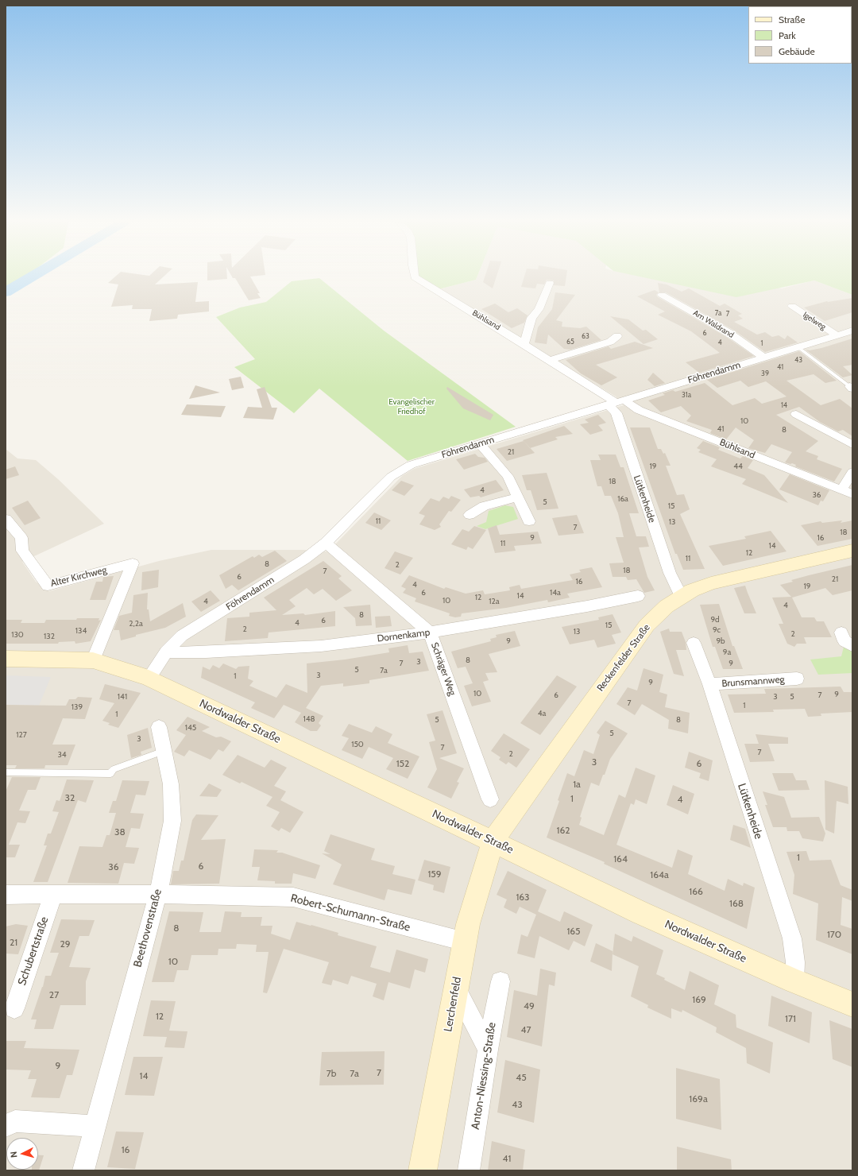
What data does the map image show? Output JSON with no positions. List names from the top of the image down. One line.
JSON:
{"streets":{"main road":["Reckenfelder Straße","Nordwalder Straße","Lerchenfeld"],"street":["Bühlsand","Igelweg","Am Waldrand","Föhrendamm","Lütkenheide","Alter Kirchweg","Dornenkamp","Schräger Weg","Brunsmannweg","Robert-Schumann-Straße","Beethovenstraße","Schubertstraße","Anton-Niessing-Straße"]},"crossings":[["Bühlsand","Föhrendamm"],["Bühlsand","Lütkenheide"],["Igelweg","Föhrendamm"],["Am Waldrand","Föhrendamm"],["Föhrendamm","Lütkenheide"],["Föhrendamm","Dornenkamp"],["Föhrendamm","Schräger Weg"],["Föhrendamm","Nordwalder Straße"],["Lütkenheide","Reckenfelder Straße"],["Lütkenheide","Brunsmannweg"],["Lütkenheide","Nordwalder Straße"],["Alter Kirchweg","Nordwalder Straße"],["Dornenkamp","Schräger Weg"],["Reckenfelder Straße","Nordwalder Straße"],["Reckenfelder Straße","Lerchenfeld"],["Nordwalder Straße","Lerchenfeld"],["Robert-Schumann-Straße","Beethovenstraße"],["Robert-Schumann-Straße","Lerchenfeld"]],"parks":["Evangelischer Friedhof"],"house_numbers":["7a","7","6","63","65","4","1","43","41","39","31a","14","10","41","8","21","19","44","18","4","36","16a","5","15","11","13","7","18","9","16","11","14","12","11","8","2","18","7","6","21","16","4","19","6","14a","14","12","10","4","12a","4","8","9d","6","4","2,2a","15","2","9c","134","13","2","130","132","9","9b","9a","8","3","7","9","5","7a","3","1","9","10","9","6","7","141","3","5","7","1","139","4a","1","148","5","8","145","5","127","3","150","7","7","2","34","3","152","6","1a","32","1","4","162","38","1","164","6","36","159","164a","166","163","168","8","165","170","21","29","10","27","169","49","12","171","47","9","7","7b","7a","14","45","169a","43","16","41"],"legend":["Straße","Park","Gebäude"],"north":"left"}
